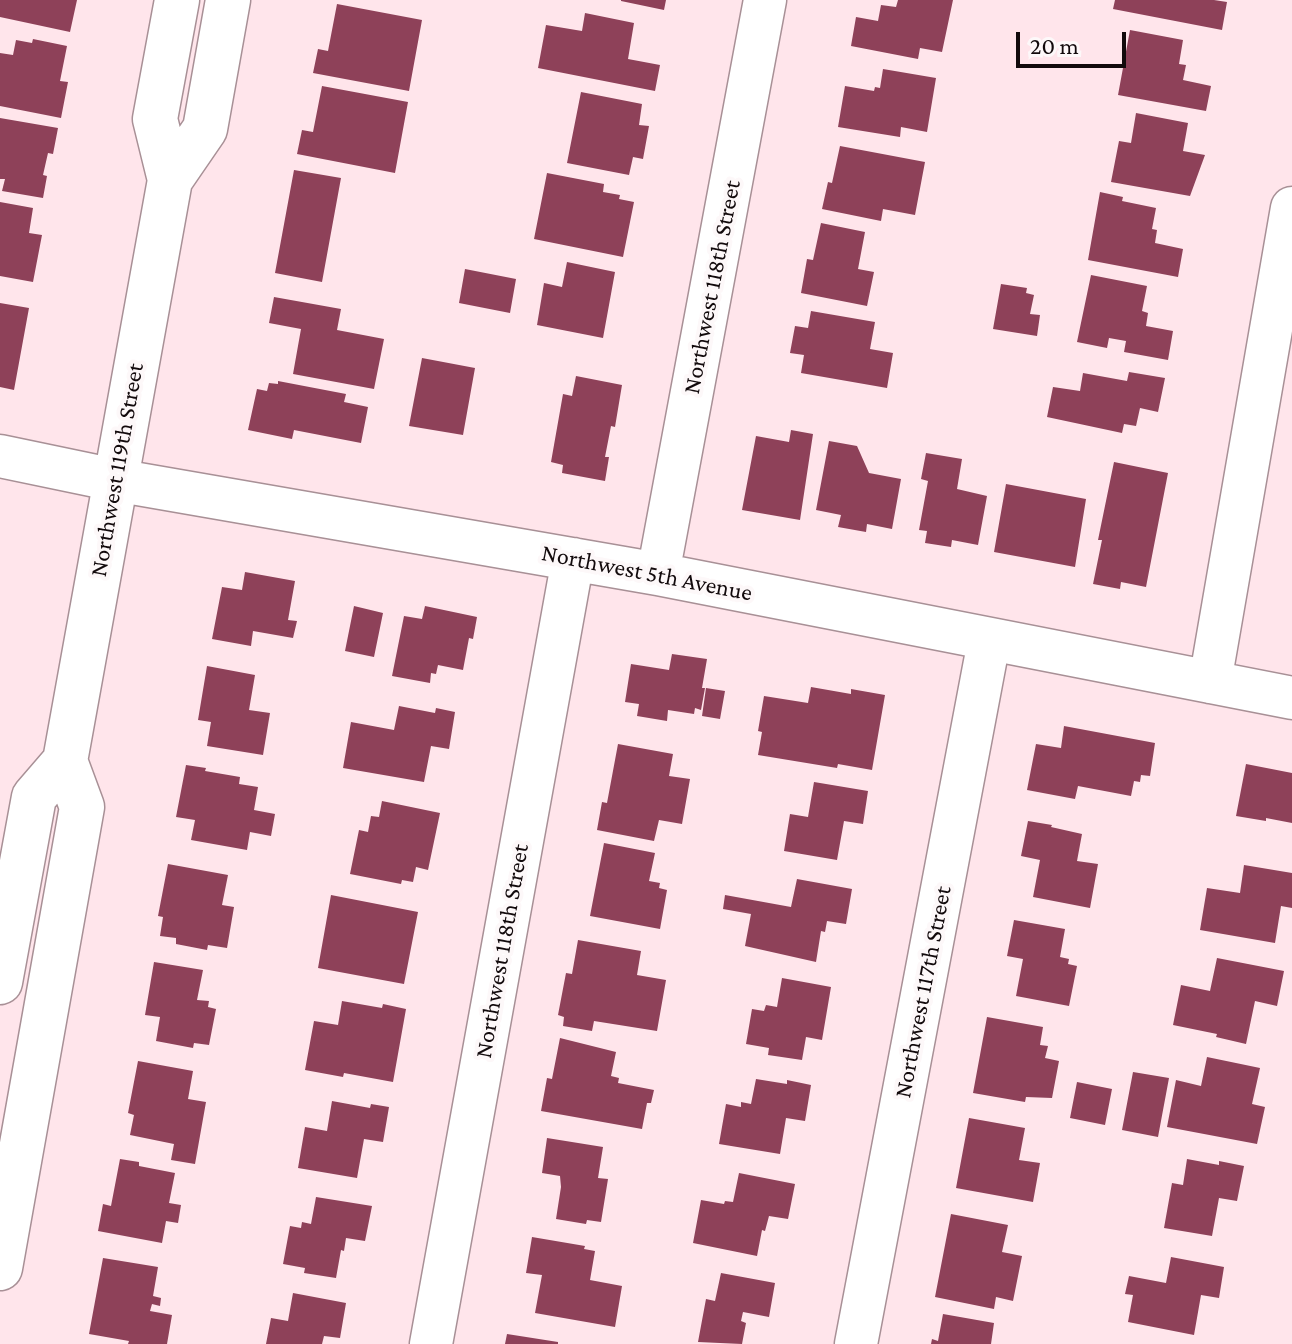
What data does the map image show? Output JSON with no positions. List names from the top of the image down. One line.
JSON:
{"streets":{"main road":["Northwest 119th Street"],"street":["Northwest 118th Street","Northwest 5th Avenue","Northwest 117th Street"]},"crossings":[["Northwest 118th Street","Northwest 5th Avenue"],["Northwest 119th Street","Northwest 5th Avenue"],["Northwest 5th Avenue","Northwest 117th Street"]],"scale_bar":"20 m"}
